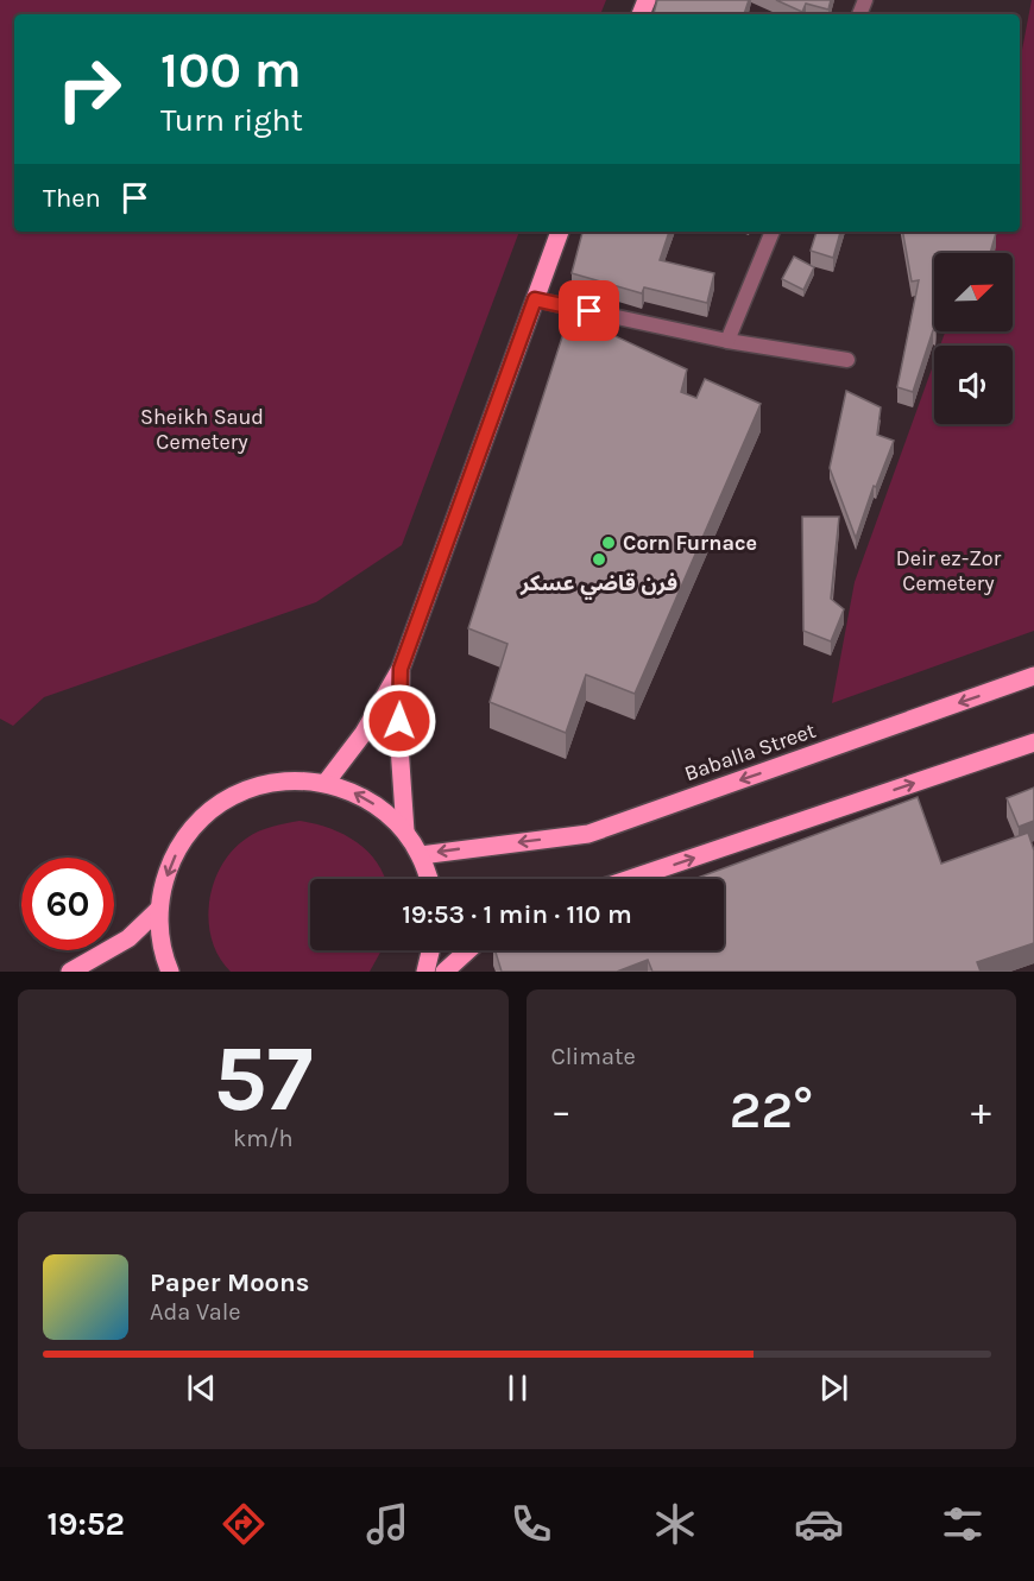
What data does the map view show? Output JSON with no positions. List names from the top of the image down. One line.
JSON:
{"parks":["Sheikh Saud Cemetery","Deir ez-Zor Cemetery"],"places":["Corn Furnace","فرن قاضي عسكر"],"north":"top right","page":{"turn":["100 m","Turn right"],"then":"Then","limit":"60","trip":"19:53 · 1 min · 110 m","tile":[["57","km/h"],"Climate"],"heat":["−","22°","+"],"song":["Paper Moons","Ada Vale"],"tabs":"19:52"}}
